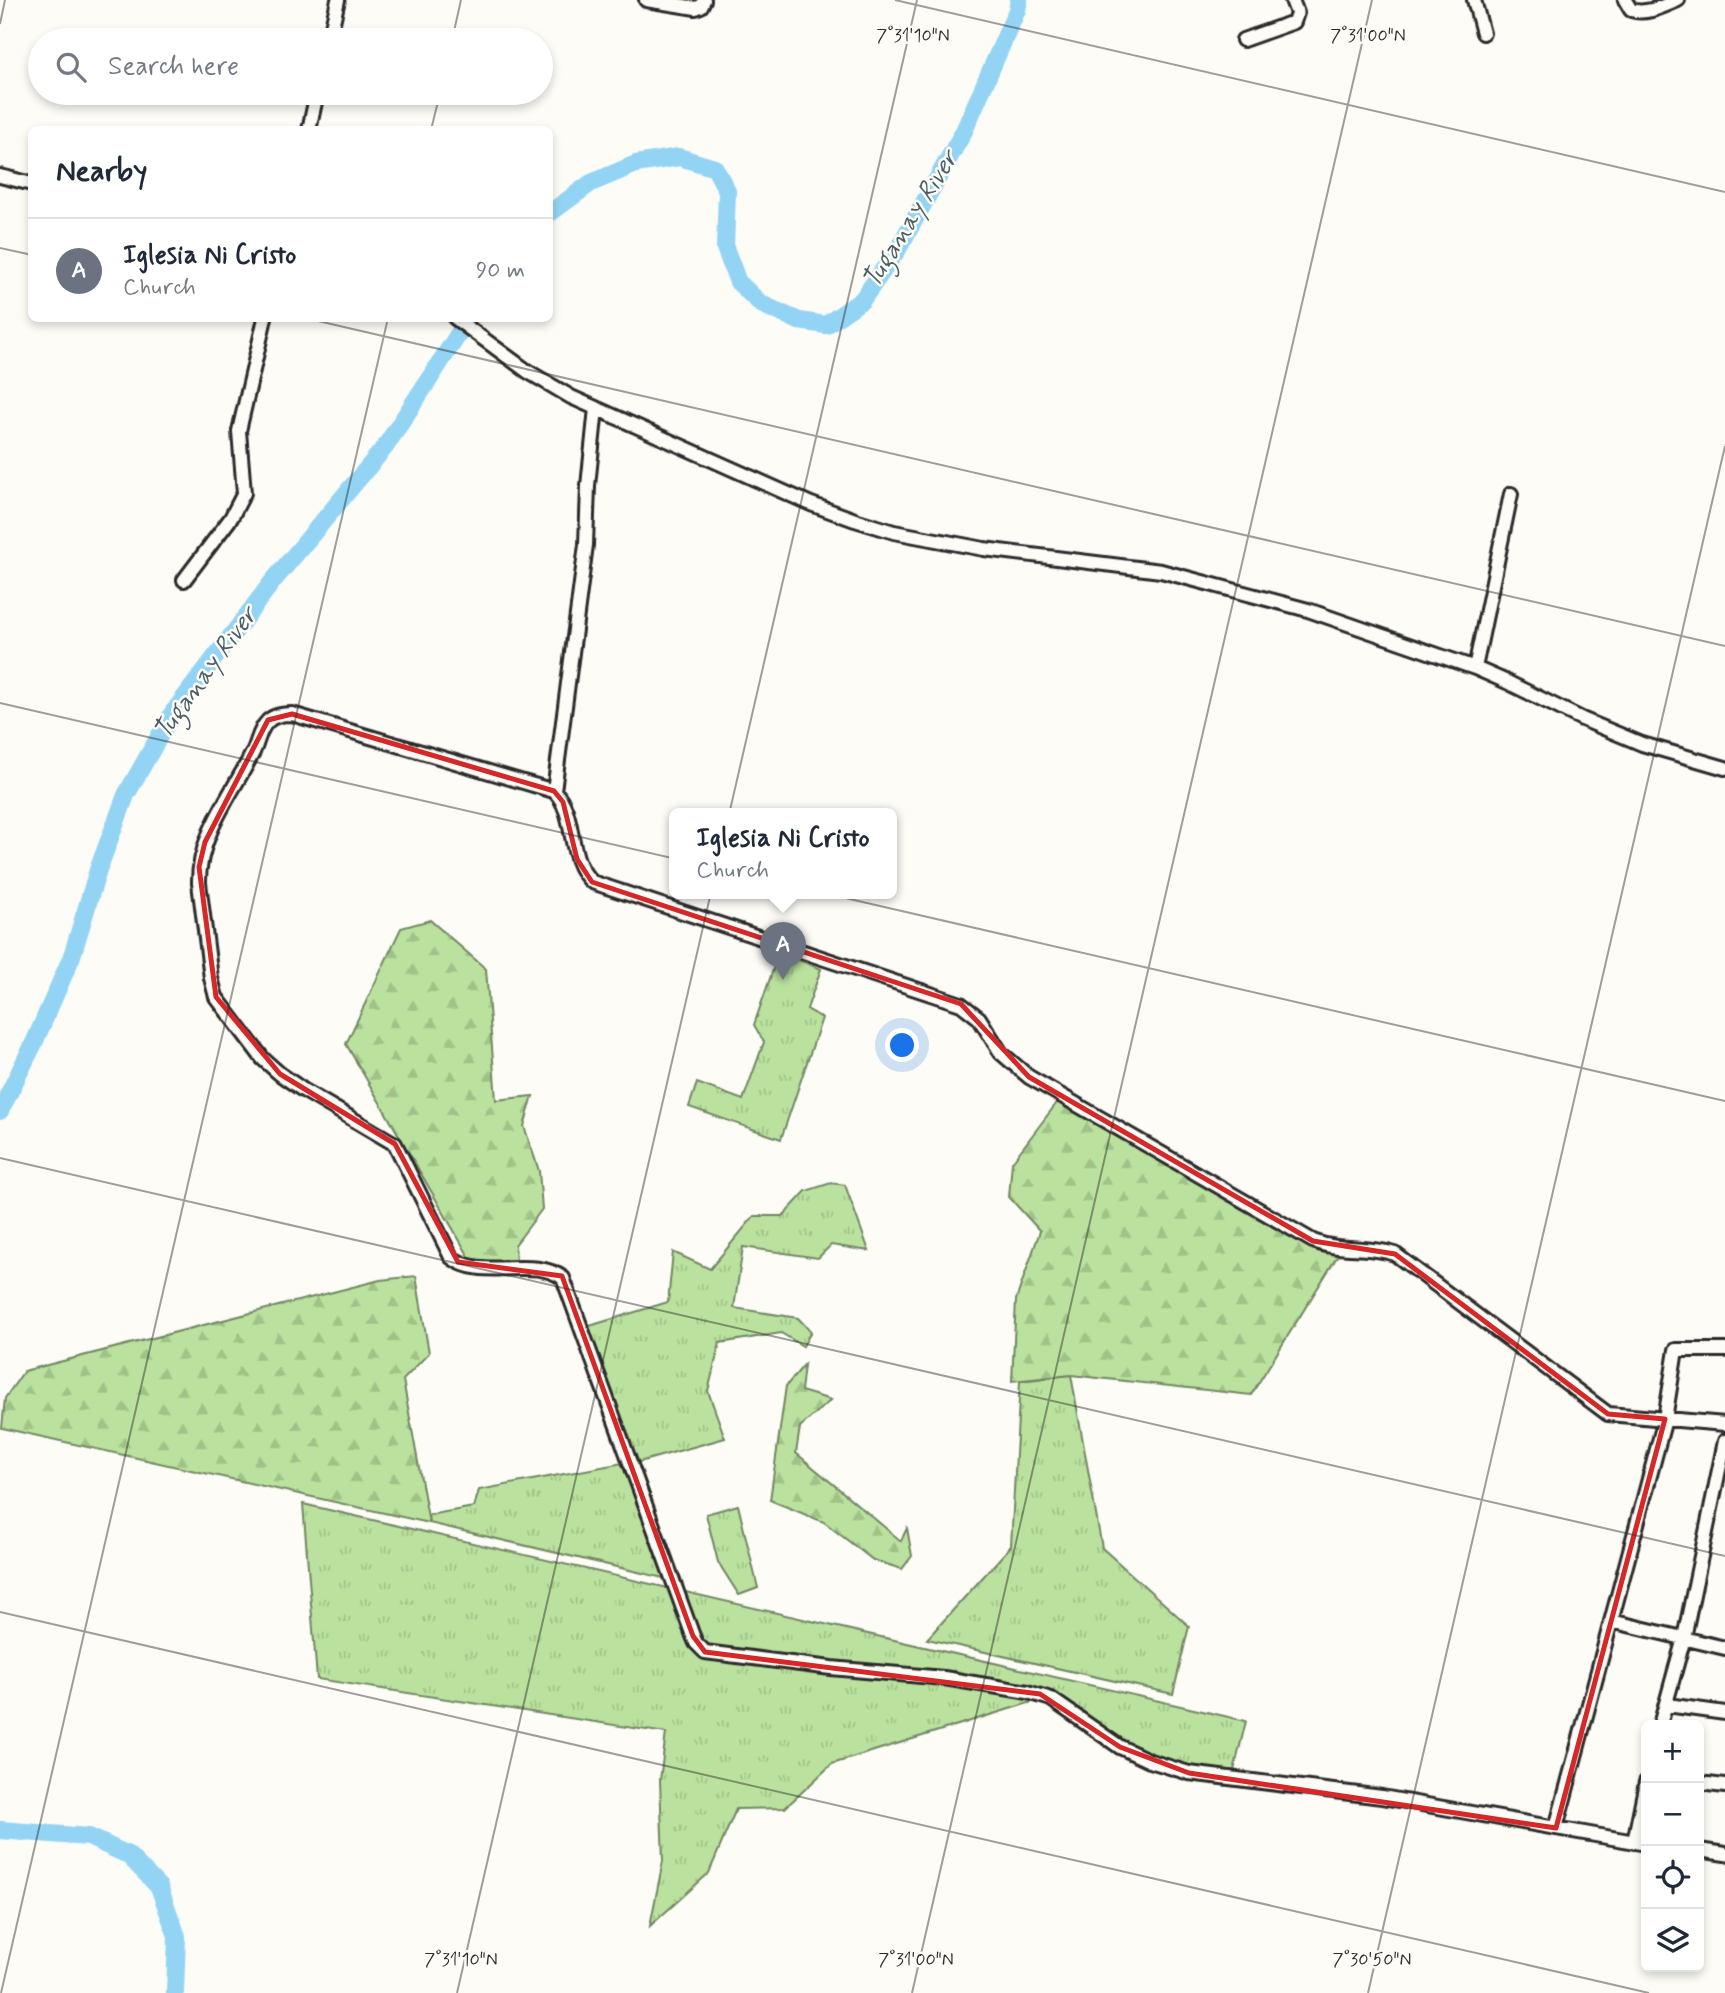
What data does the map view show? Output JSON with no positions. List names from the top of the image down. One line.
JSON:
{"water":["Tuganay River"],"page":{"search":"Search here","heading":"Nearby","list":[{"mark":"A","name":"Iglesia Ni Cristo","note":"Church","value":"90 m"}],"popup":["Iglesia Ni Cristo","Church"],"pins":"A","map_buttons":["+","−"]},"coordinates":["7°31'10\"N","7°31'00\"N","7°30'50\"N"]}
